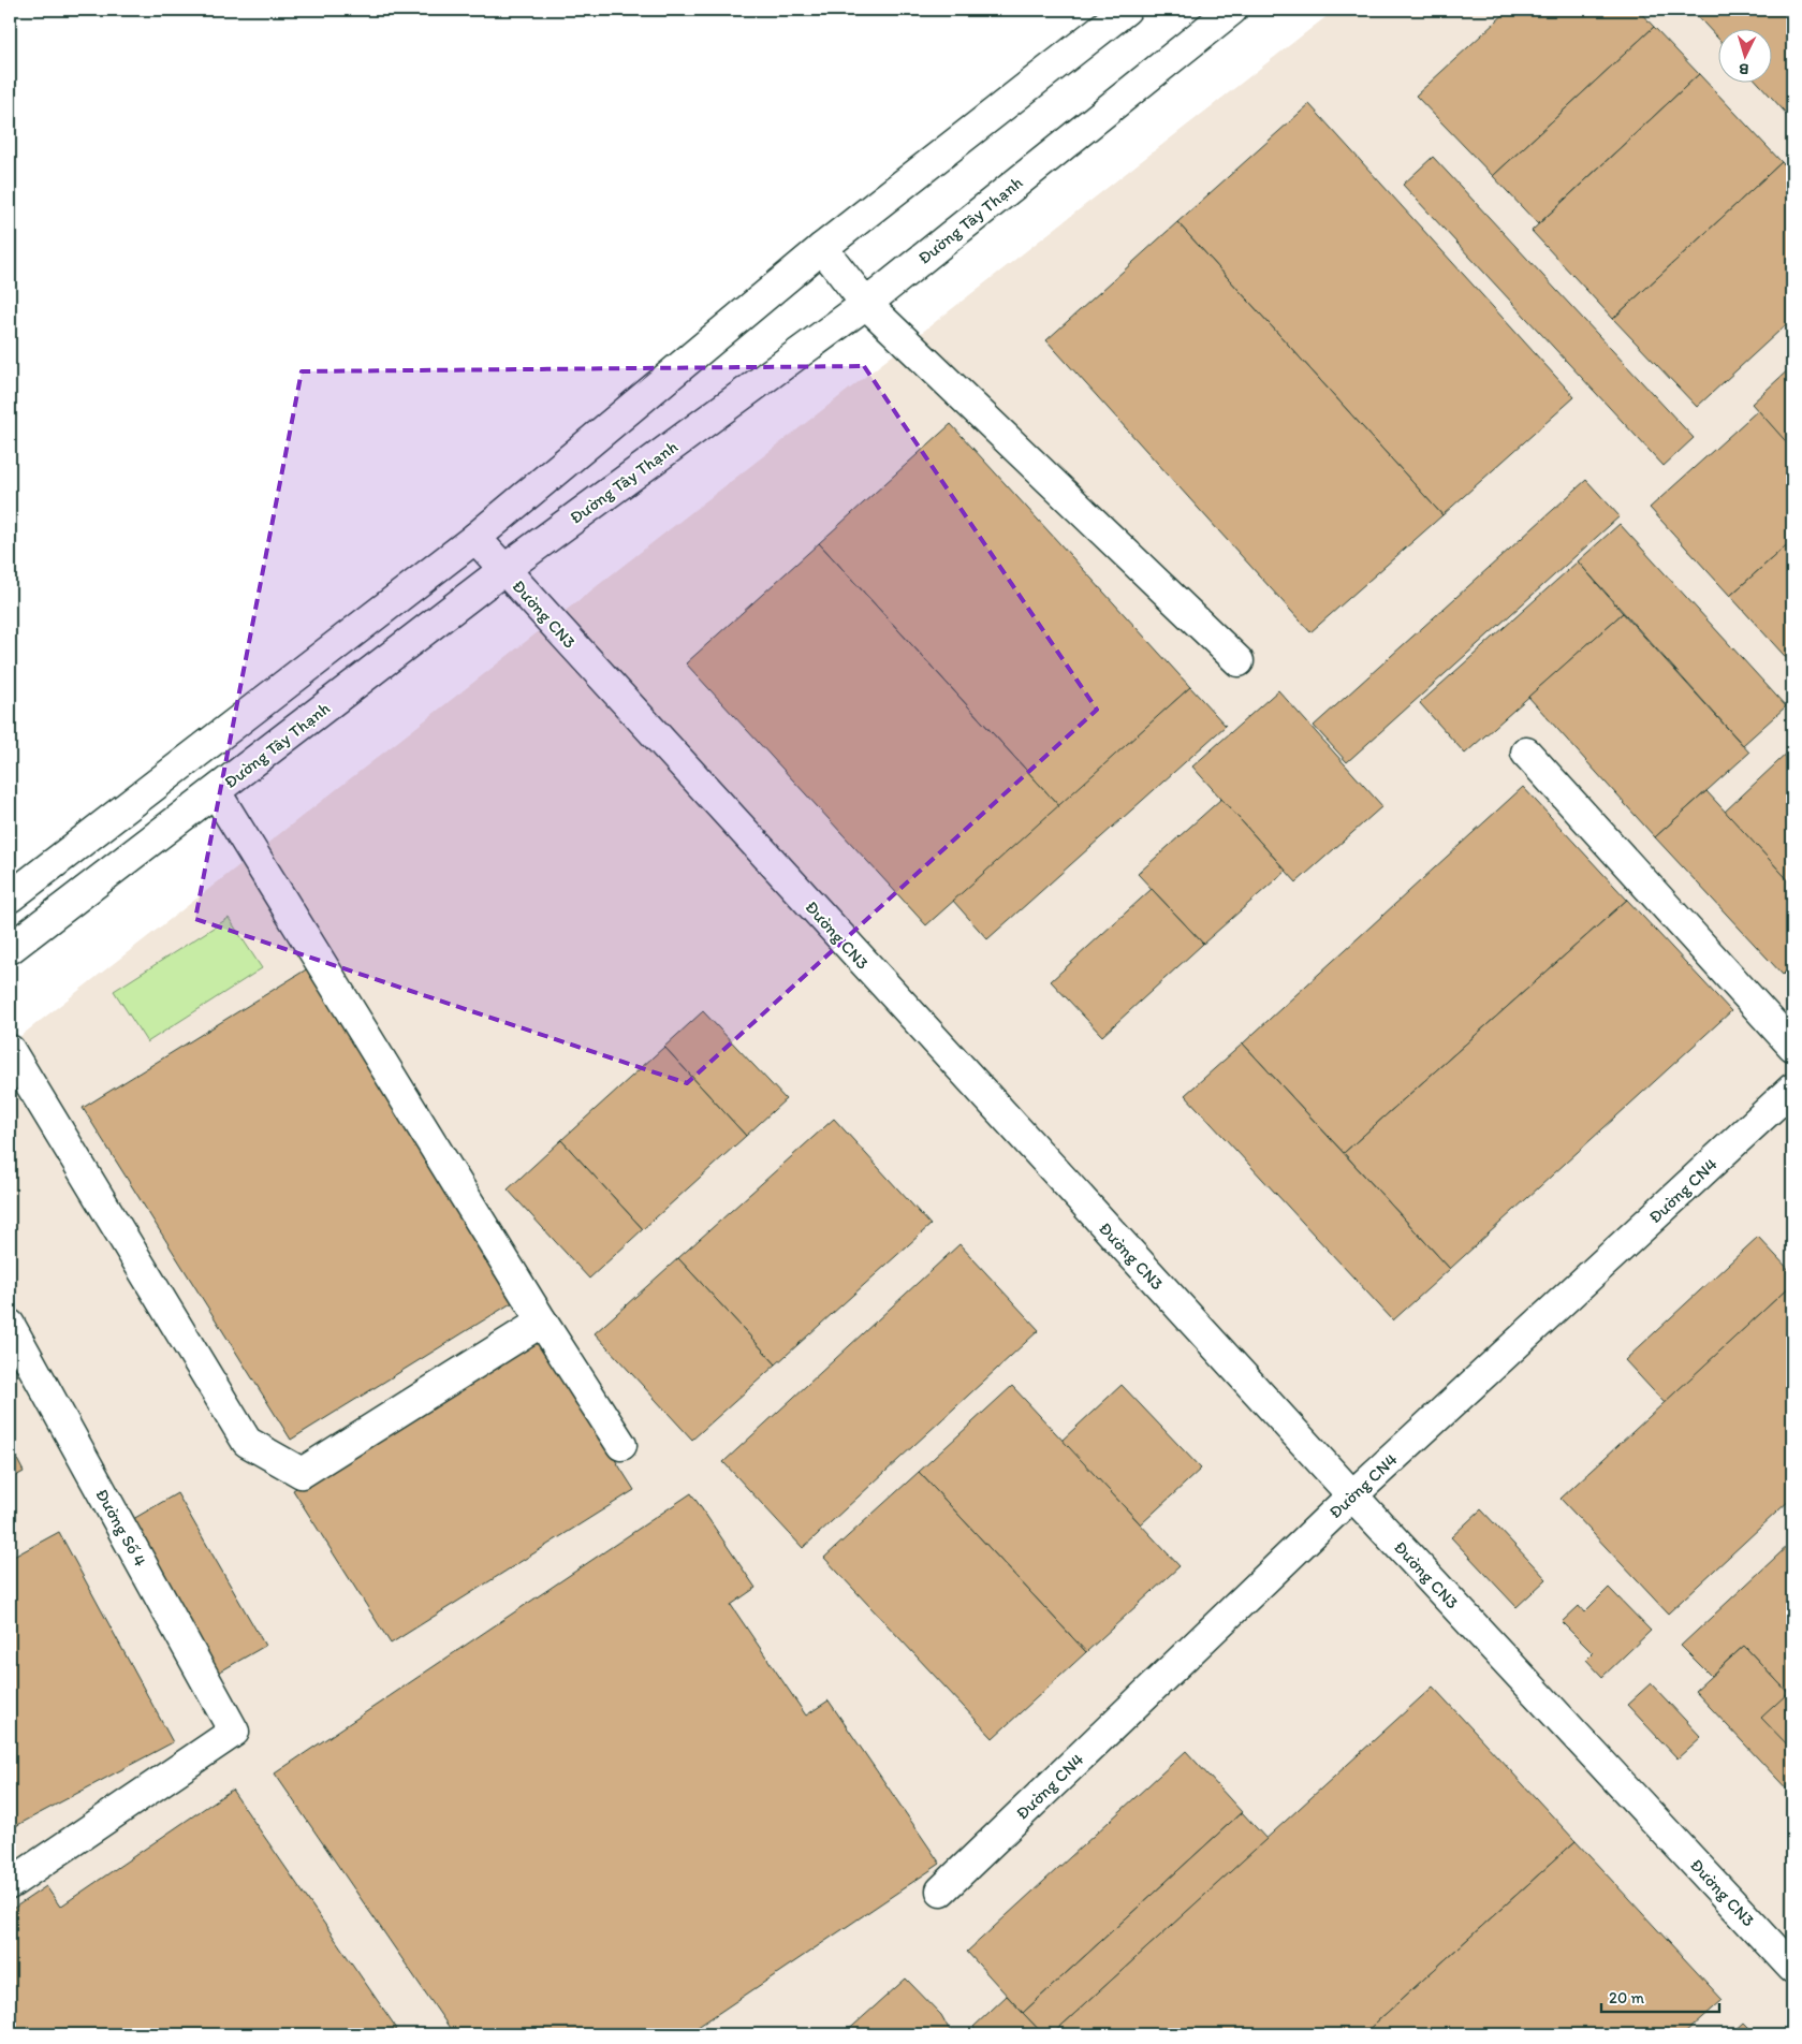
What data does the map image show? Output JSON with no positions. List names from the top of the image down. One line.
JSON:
{"streets":{"street":["Đường Tây Thạnh","Đường CN3","Đường CN4","Đường Số 4"]},"crossings":[["Đường Tây Thạnh","Đường CN3"],["Đường CN3","Đường CN4"]],"scale_bar":"20 m","north":"bottom"}
